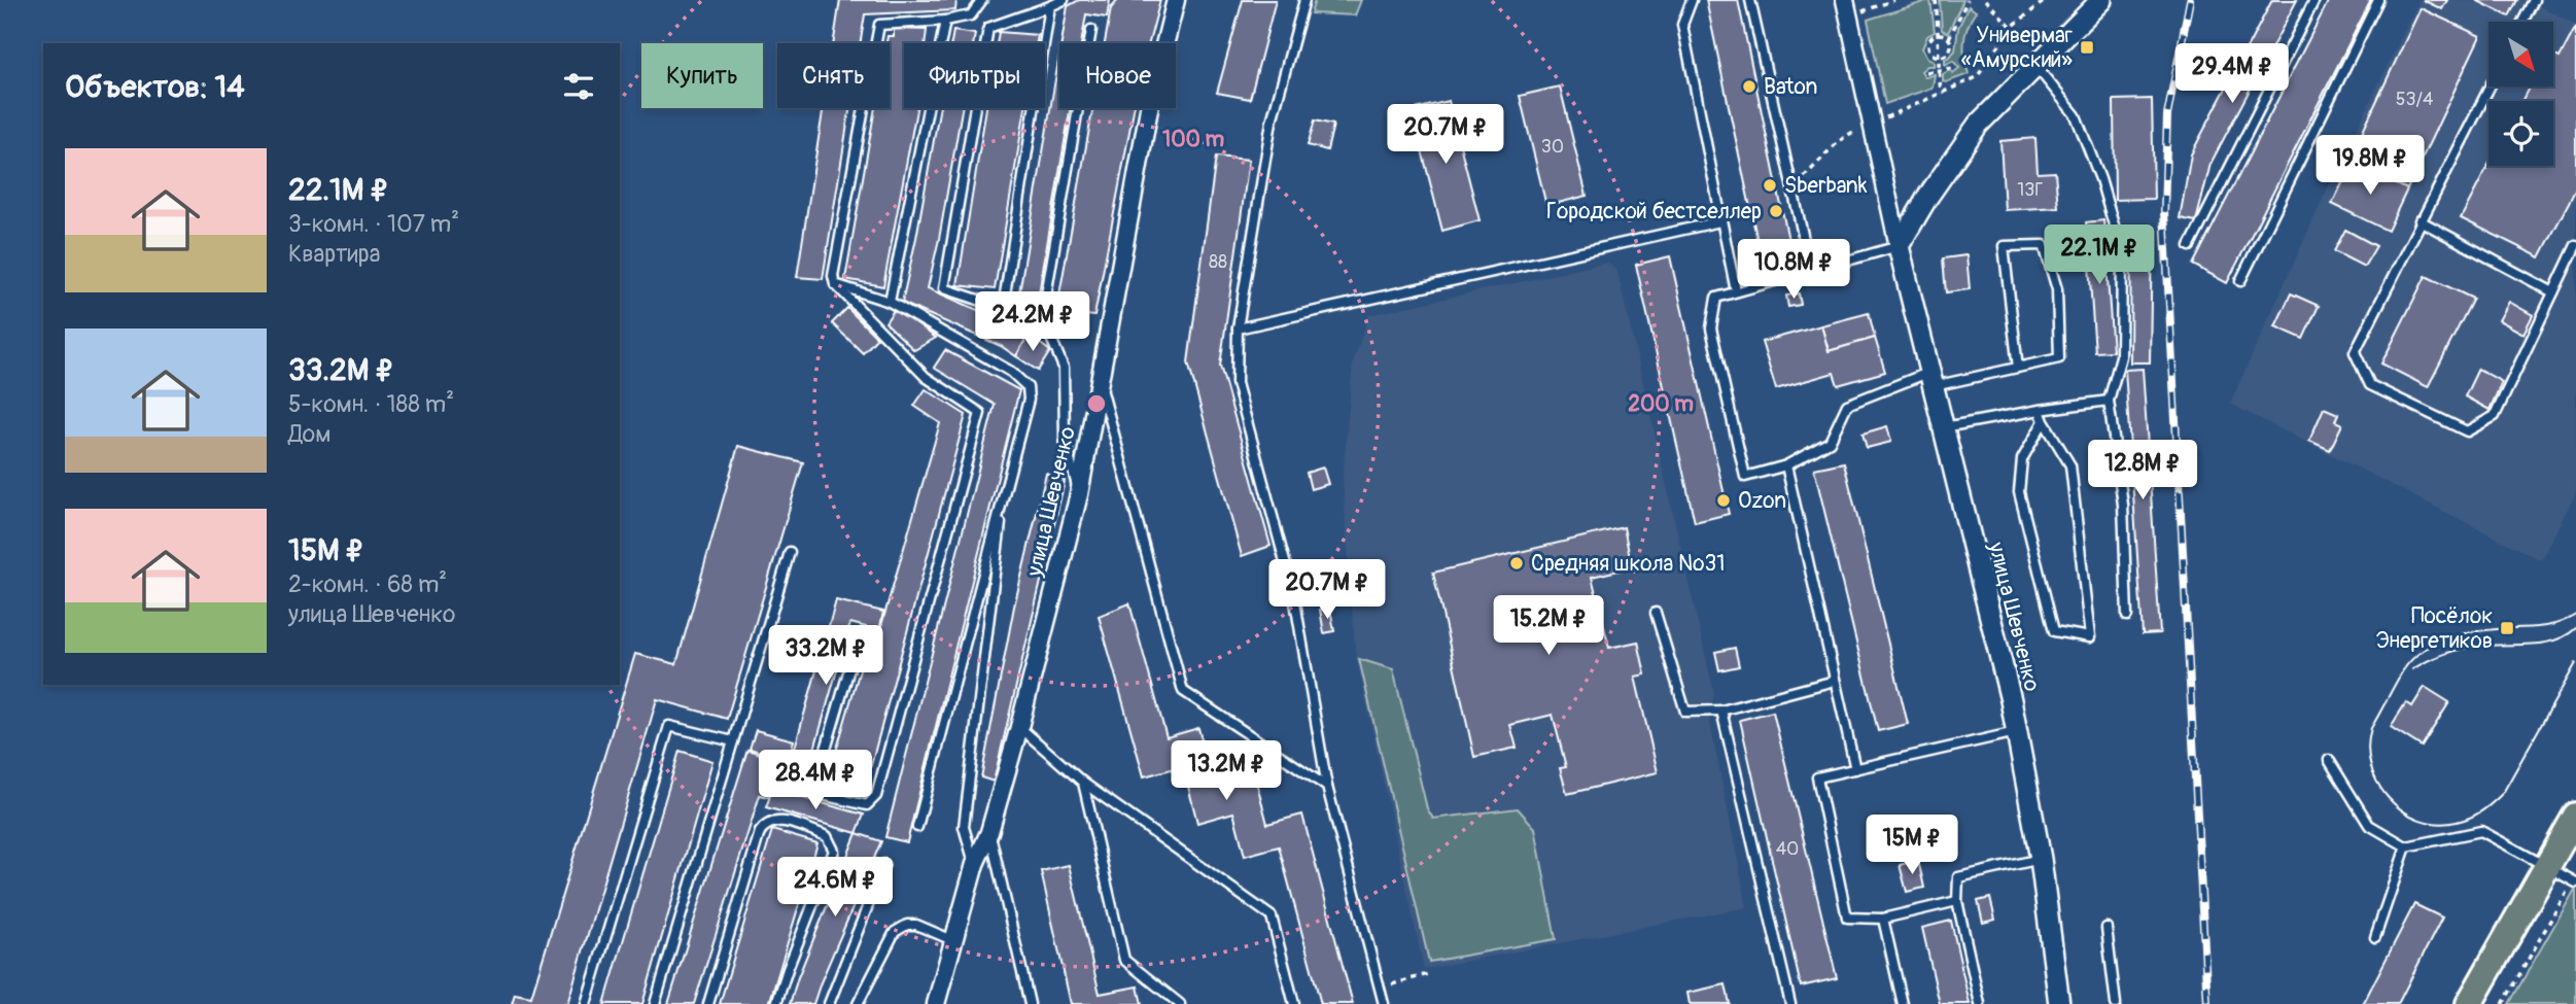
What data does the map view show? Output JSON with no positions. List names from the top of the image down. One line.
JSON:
{"streets":{"street":["улица Шевченко"]},"places":{"transit":["Универмаг «Амурский»","Посёлок Энергетиков"],"other":["Baton","Sberbank","Городской бестселлер","Ozon","Средняя школа №31"]},"house_numbers":["53/4","30","13Г","88","40"],"north":"bottom right","page":{"price":["29.4M ₽","20.7M ₽","19.8M ₽","22.1M ₽","10.8M ₽","24.2M ₽","12.8M ₽","20.7M ₽","15.2M ₽","33.2M ₽","13.2M ₽","28.4M ₽","15M ₽","24.6M ₽"],"chip":["Купить","Снять","Фильтры","Новое"],"heading":"Объектов: 14","list":[{"name":"22.1M ₽","note":"3-комн. · 107 m² · Квартира"},{"name":"33.2M ₽","note":"5-комн. · 188 m² · Дом"},{"name":"15M ₽","note":"2-комн. · 68 m² · улица Шевченко"}]},"rings":["100 m","200 m"]}
